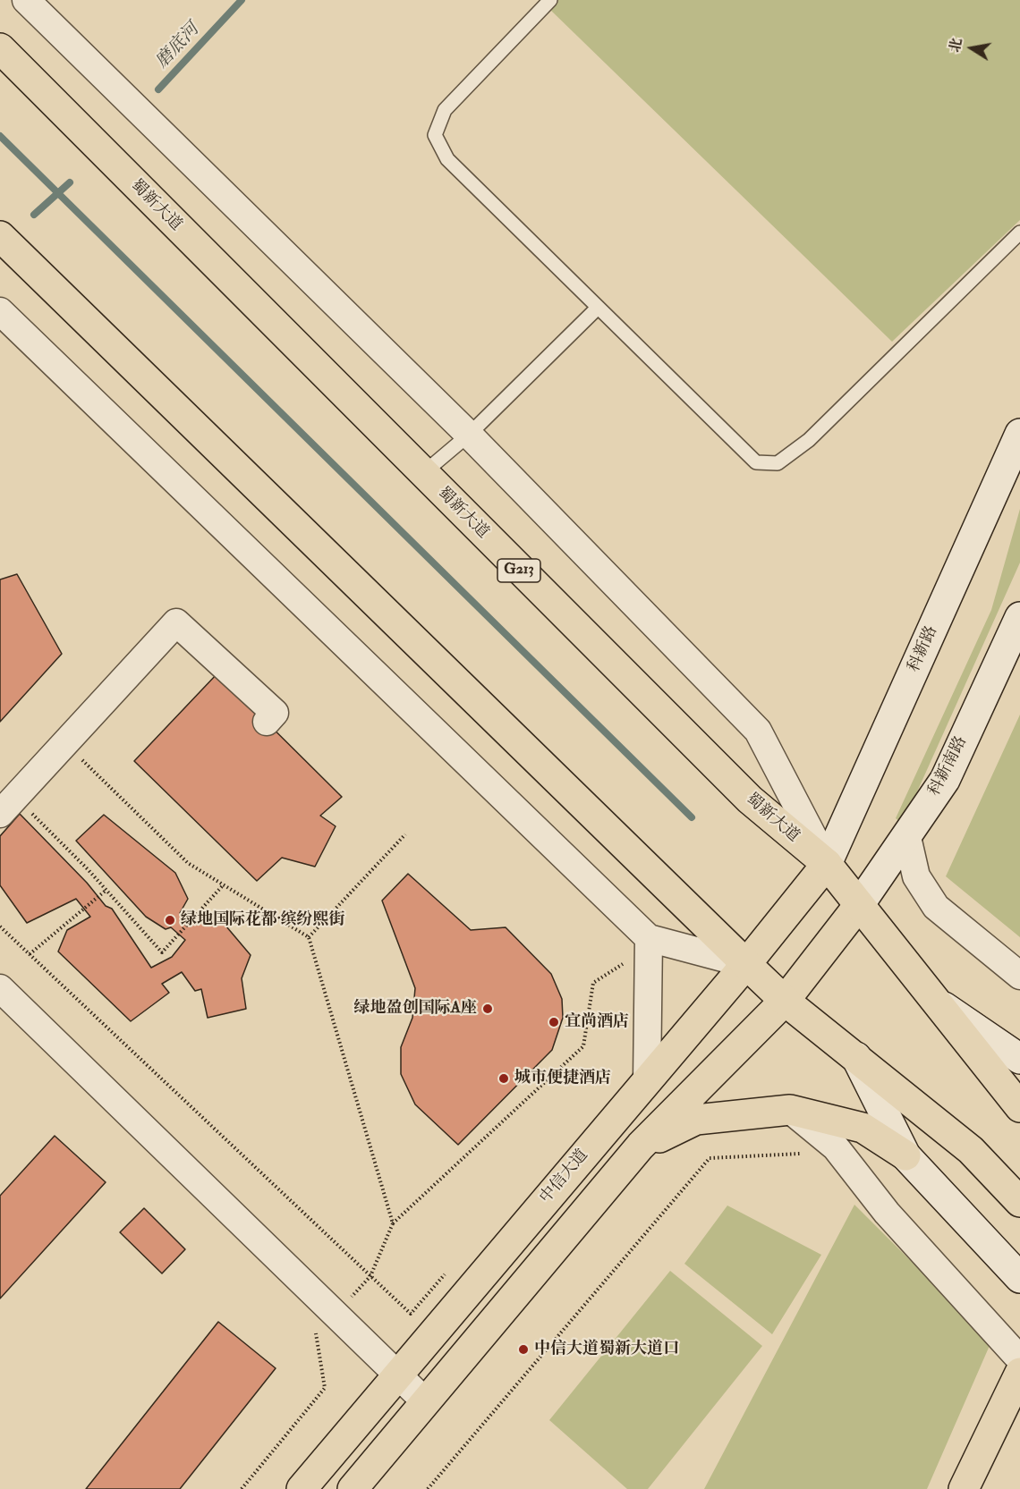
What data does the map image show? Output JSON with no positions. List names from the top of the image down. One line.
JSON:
{"streets":{"main road":["蜀新大道","G213","科新路","科新南路","中信大道"]},"crossings":[["蜀新大道","科新路"],["蜀新大道","科新南路"],["蜀新大道","中信大道"],["科新路","中信大道"]],"water":["磨底河"],"places":["绿地国际花都·缤纷熙街","绿地盈创国际A座","宜尚酒店","城市便捷酒店","中信大道蜀新大道口"],"north":"left"}
